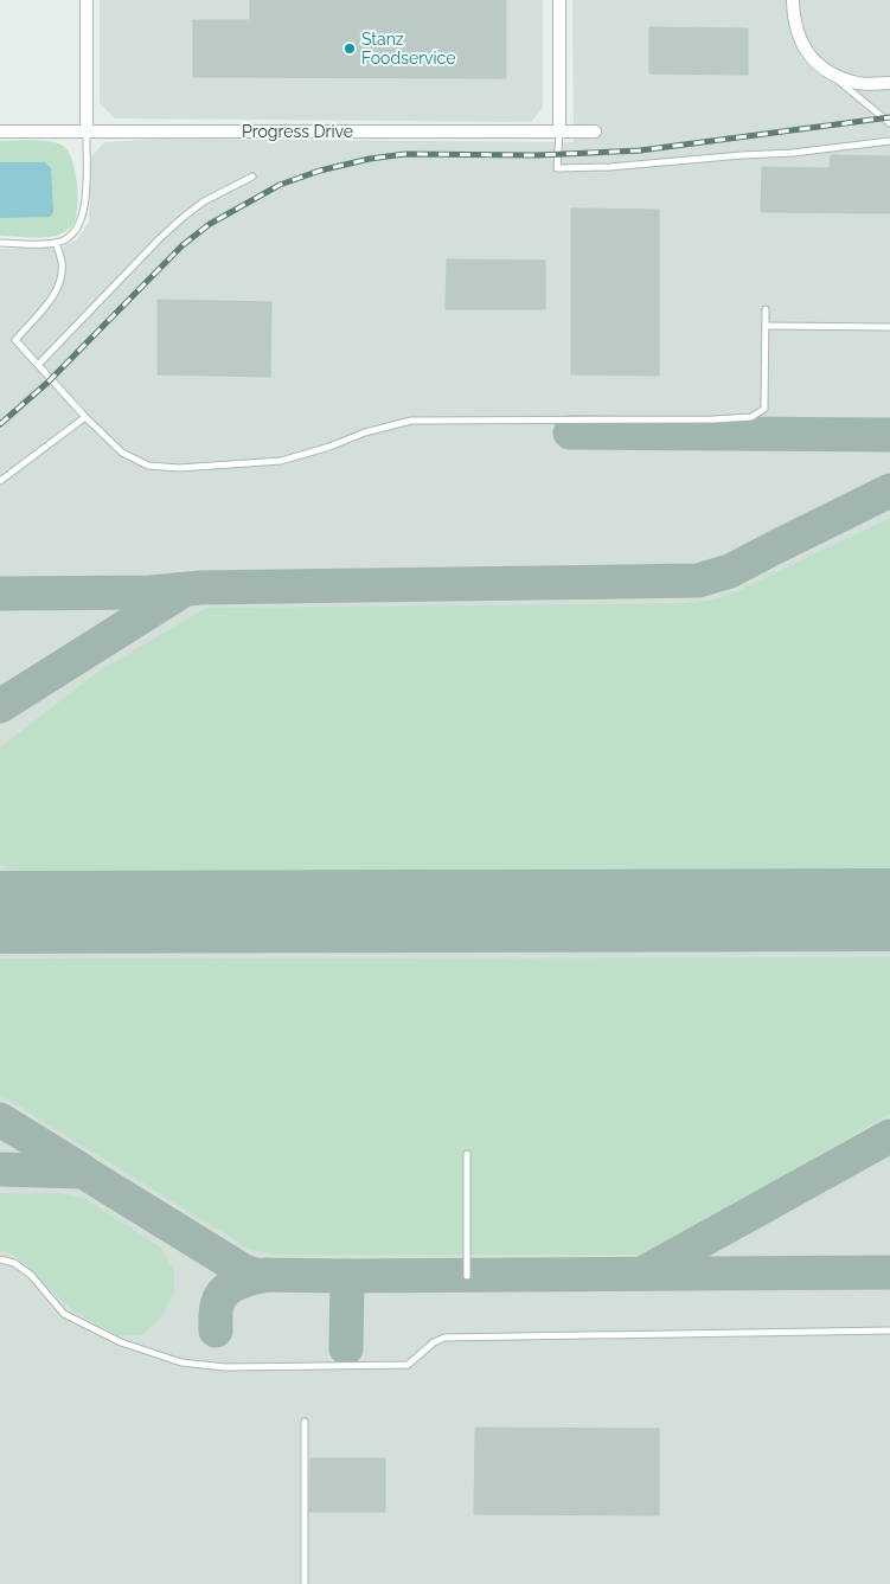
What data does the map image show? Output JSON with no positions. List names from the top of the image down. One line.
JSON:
{"streets":{"street":["Progress Drive"]},"places":["Stanz Foodservice"]}
